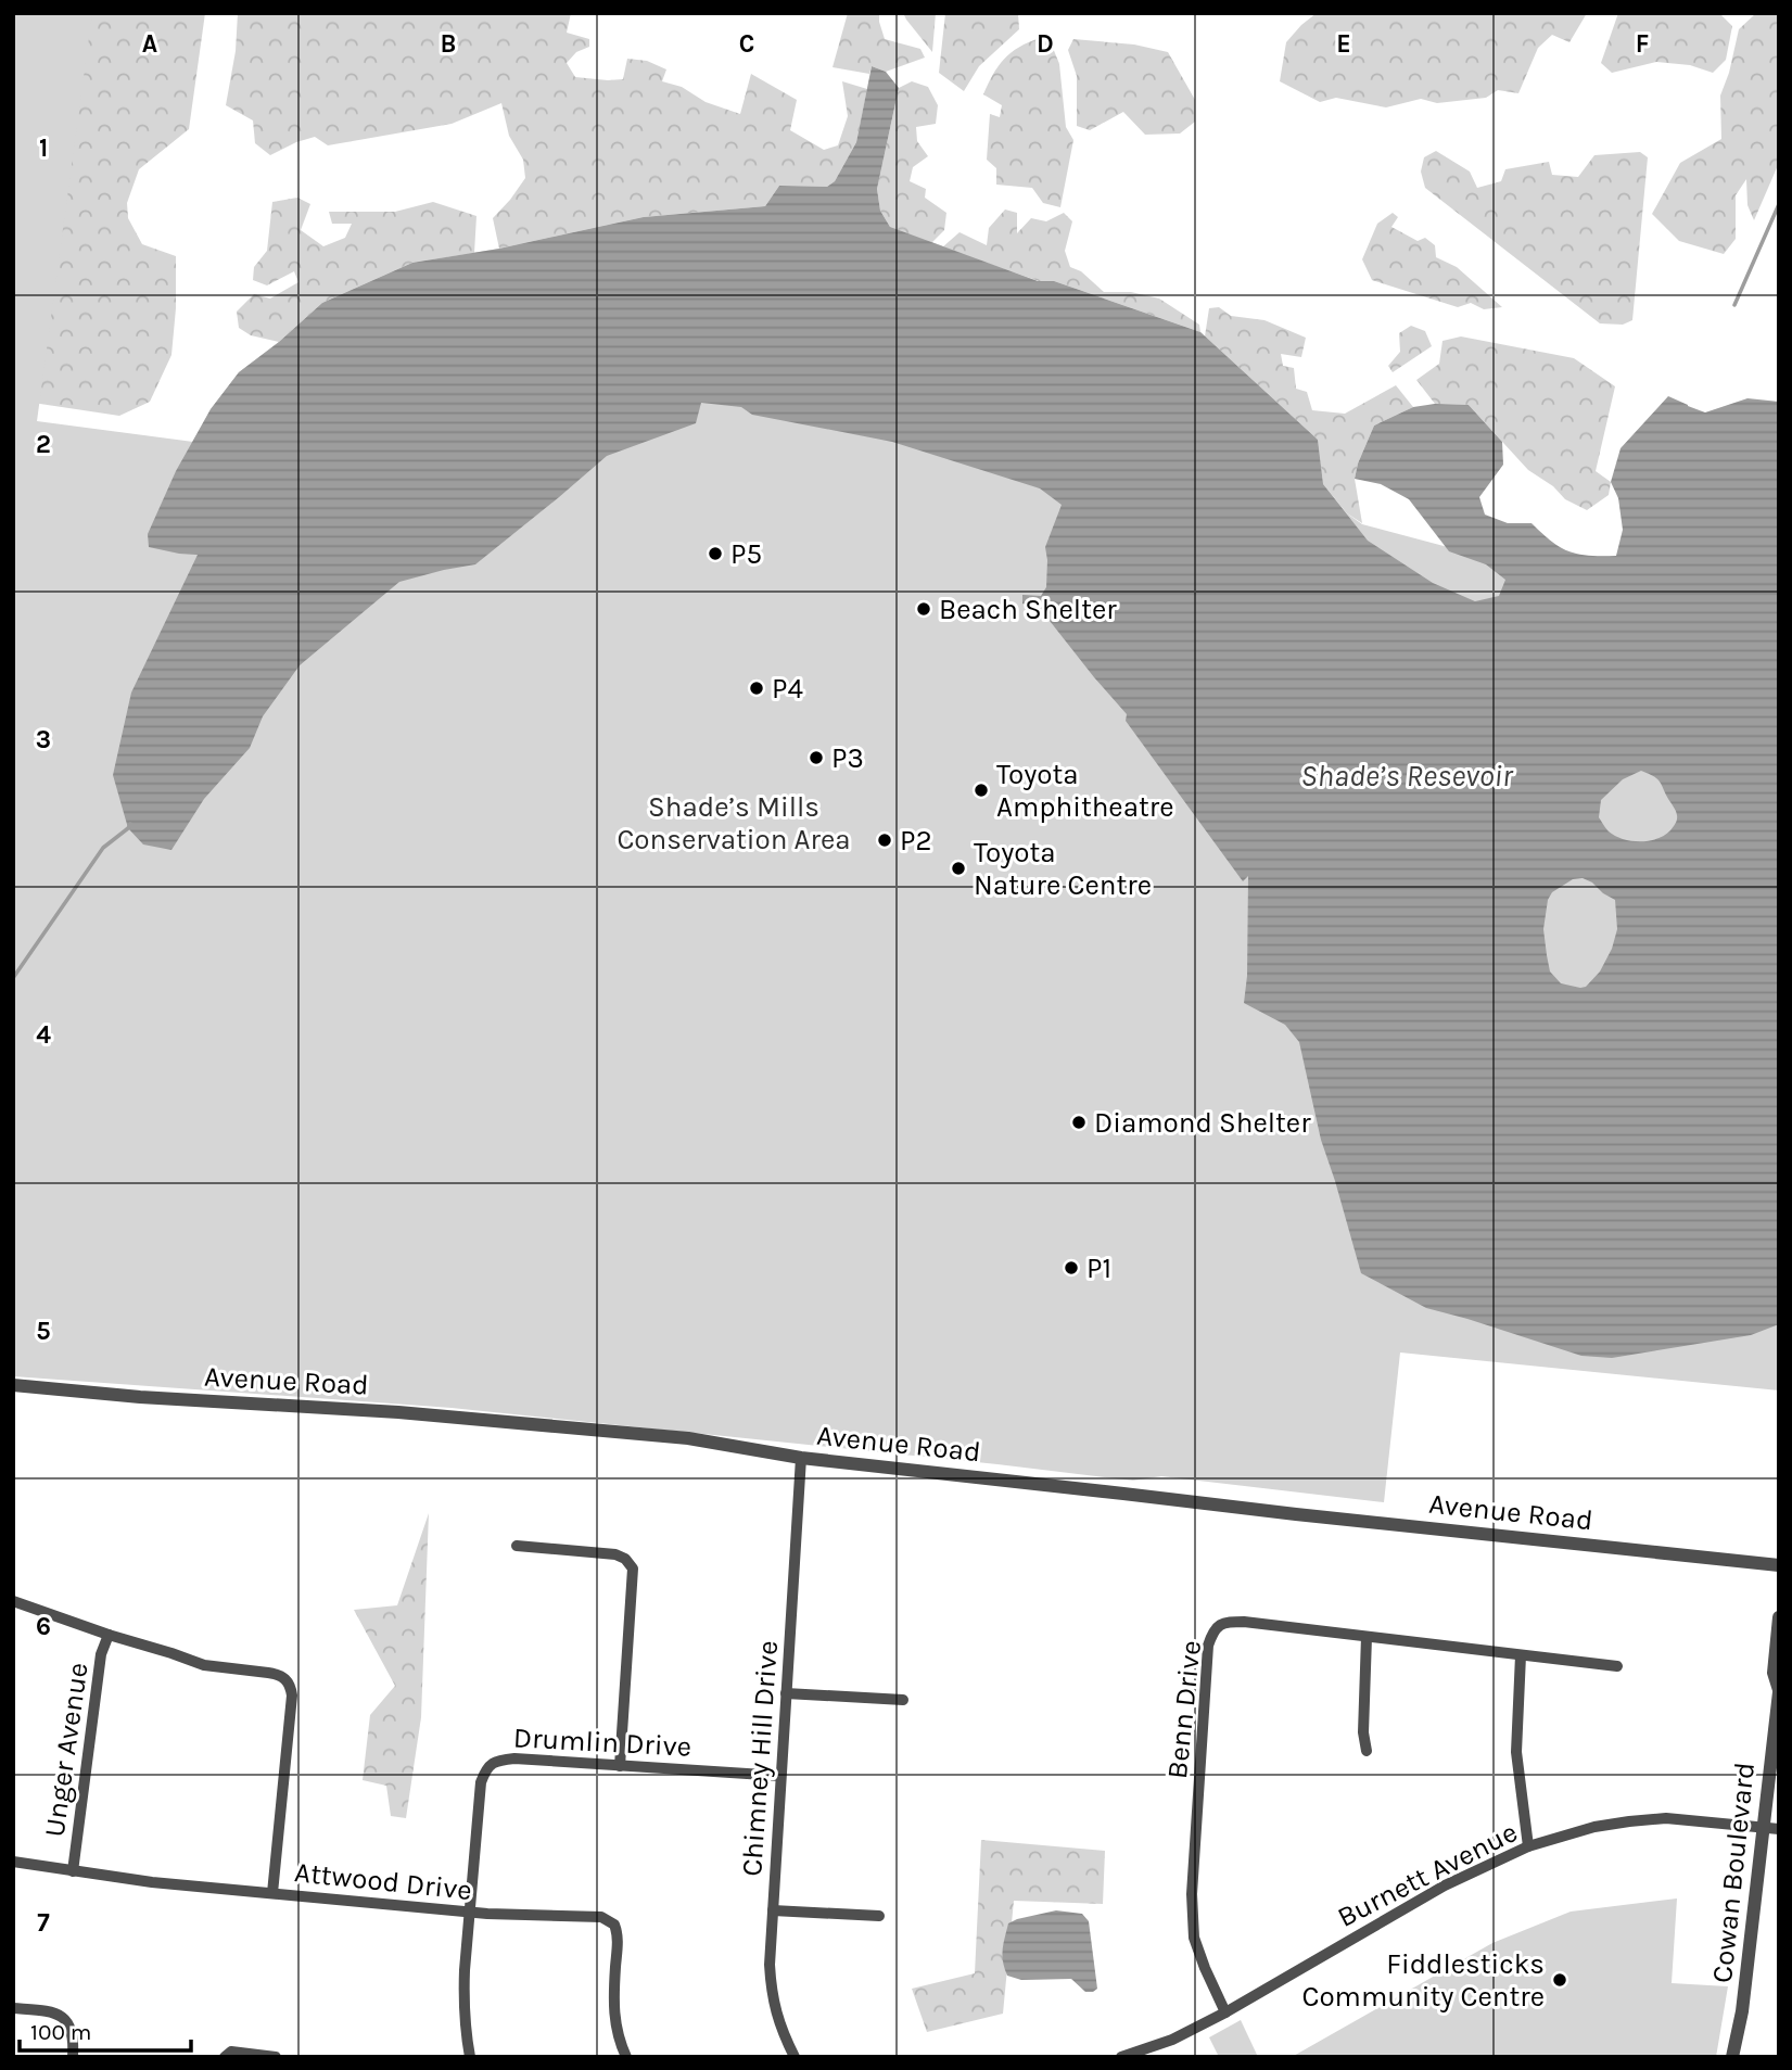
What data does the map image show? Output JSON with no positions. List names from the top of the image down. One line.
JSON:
{"streets":{"street":["Avenue Road","Benn Drive","Drumlin Drive","Unger Avenue","Chimney Hill Drive","Cowan Boulevard","Burnett Avenue","Attwood Drive"]},"crossings":[["Avenue Road","Chimney Hill Drive"],["Benn Drive","Burnett Avenue"],["Drumlin Drive","Chimney Hill Drive"],["Drumlin Drive","Attwood Drive"],["Unger Avenue","Attwood Drive"],["Cowan Boulevard","Burnett Avenue"]],"water":["Shade’s Resevoir"],"parks":["Shade’s Mills Conservation Area"],"places":["P5","Beach Shelter","P4","P3","Toyota Amphitheatre","P2","Toyota Nature Centre","Diamond Shelter","P1","Fiddlesticks Community Centre"],"scale_bar":"100 m","grid":{"columns":["A","B","C","D","E","F"],"rows":["1","2","3","4","5","6","7"]}}
